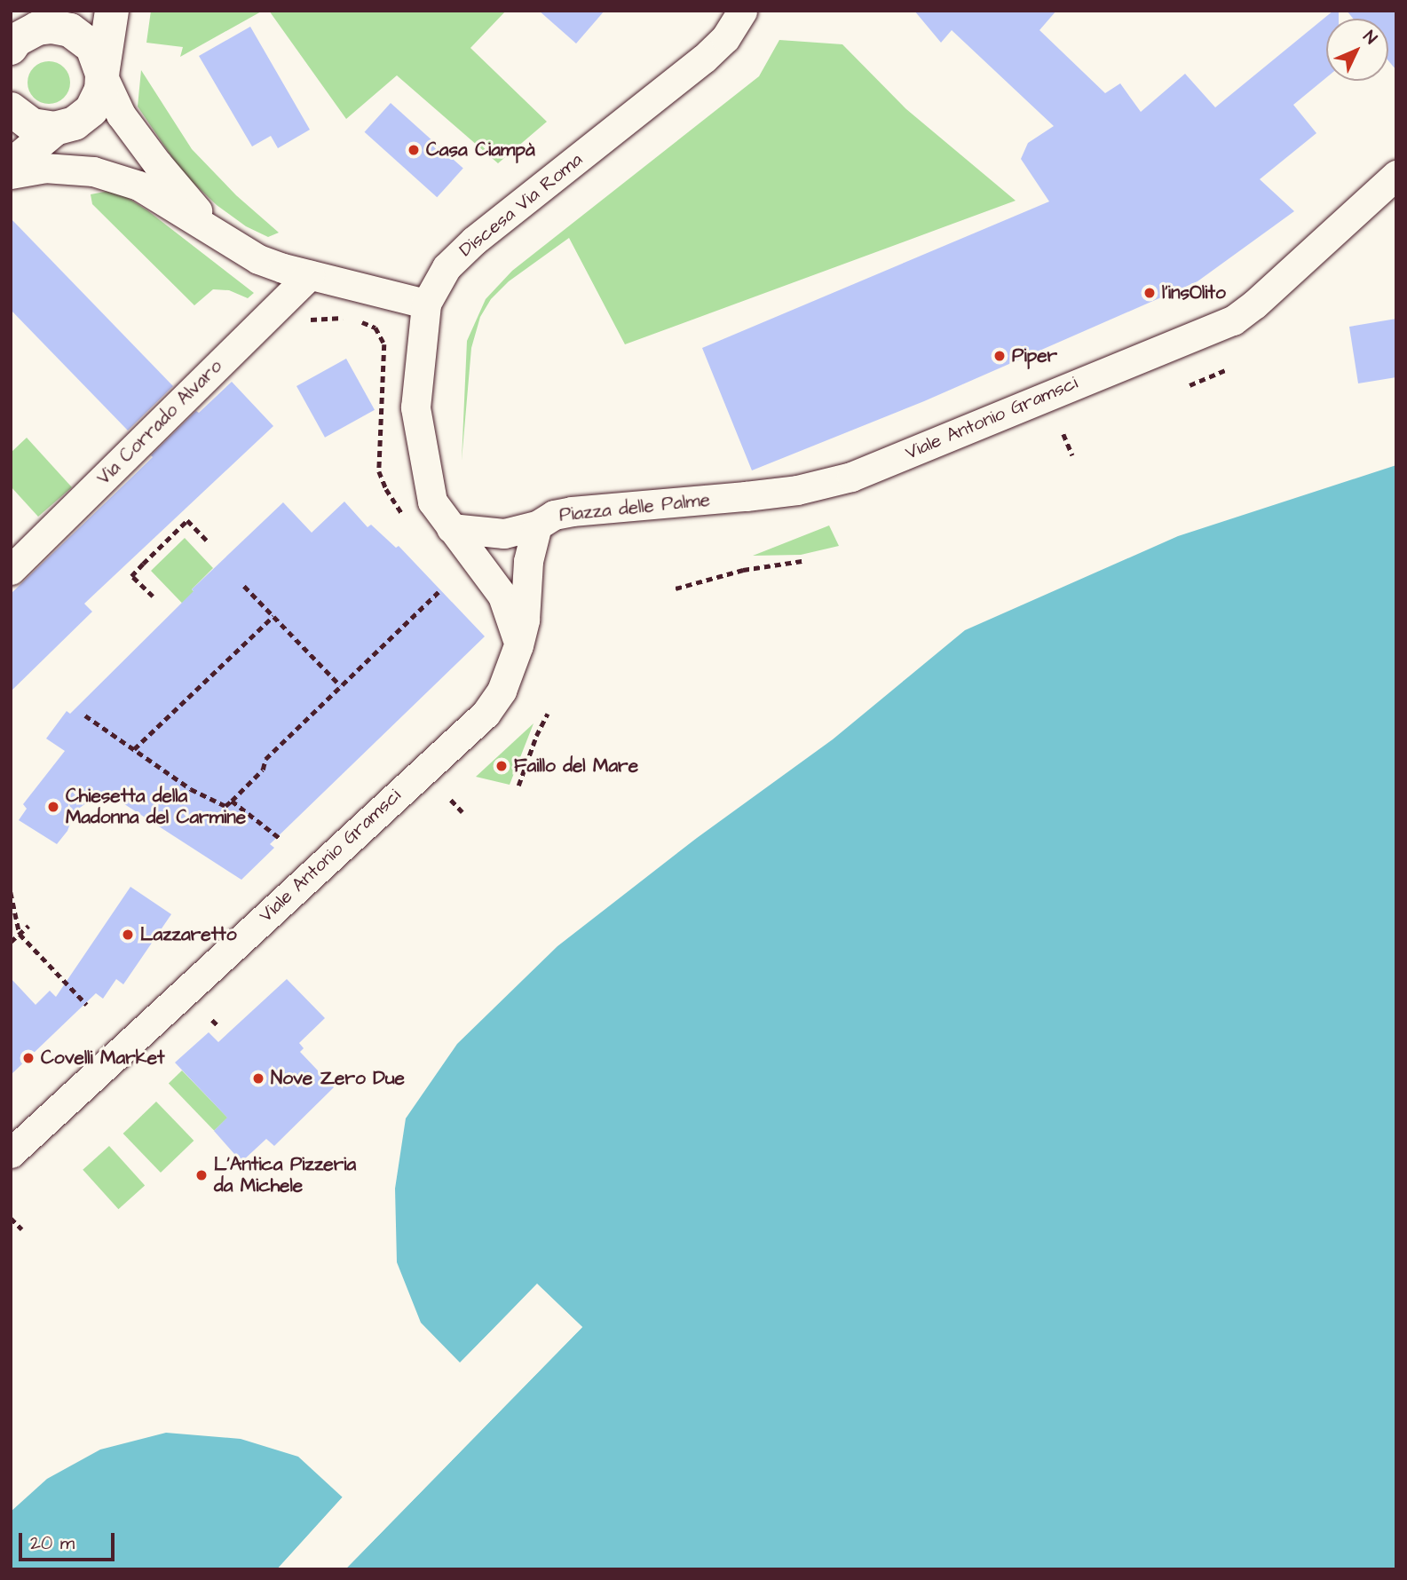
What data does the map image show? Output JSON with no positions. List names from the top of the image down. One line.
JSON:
{"streets":{"street":["Discesa Via Roma","Viale Antonio Gramsci","Via Corrado Alvaro","Piazza delle Palme"]},"crossings":[["Discesa Via Roma","Viale Antonio Gramsci"],["Discesa Via Roma","Piazza delle Palme"],["Viale Antonio Gramsci","Piazza delle Palme"]],"places":["Casa Ciampà","l'insOlito","Piper","Faillo del Mare","Chiesetta della Madonna del Carmine","Lazzaretto","Covelli Market","Nove Zero Due","L'Antica Pizzeria da Michele"],"scale_bar":"20 m","north":"top right"}
